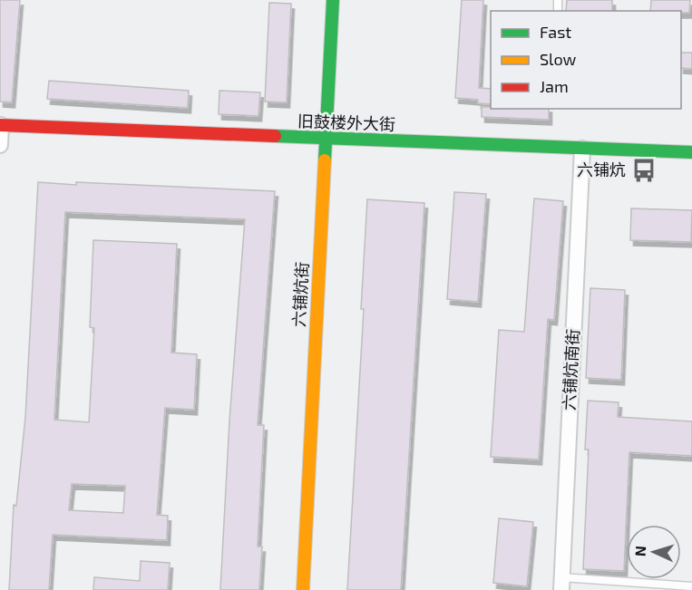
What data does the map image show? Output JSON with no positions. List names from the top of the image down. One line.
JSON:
{"streets":{"main road":["旧鼓楼外大街","六铺炕街"],"street":["六铺炕南街"]},"crossings":[["旧鼓楼外大街","六铺炕街"],["旧鼓楼外大街","六铺炕南街"]],"places":{"bus stop":["六铺炕"]},"legend":["Fast","Slow","Jam"],"north":"left"}
